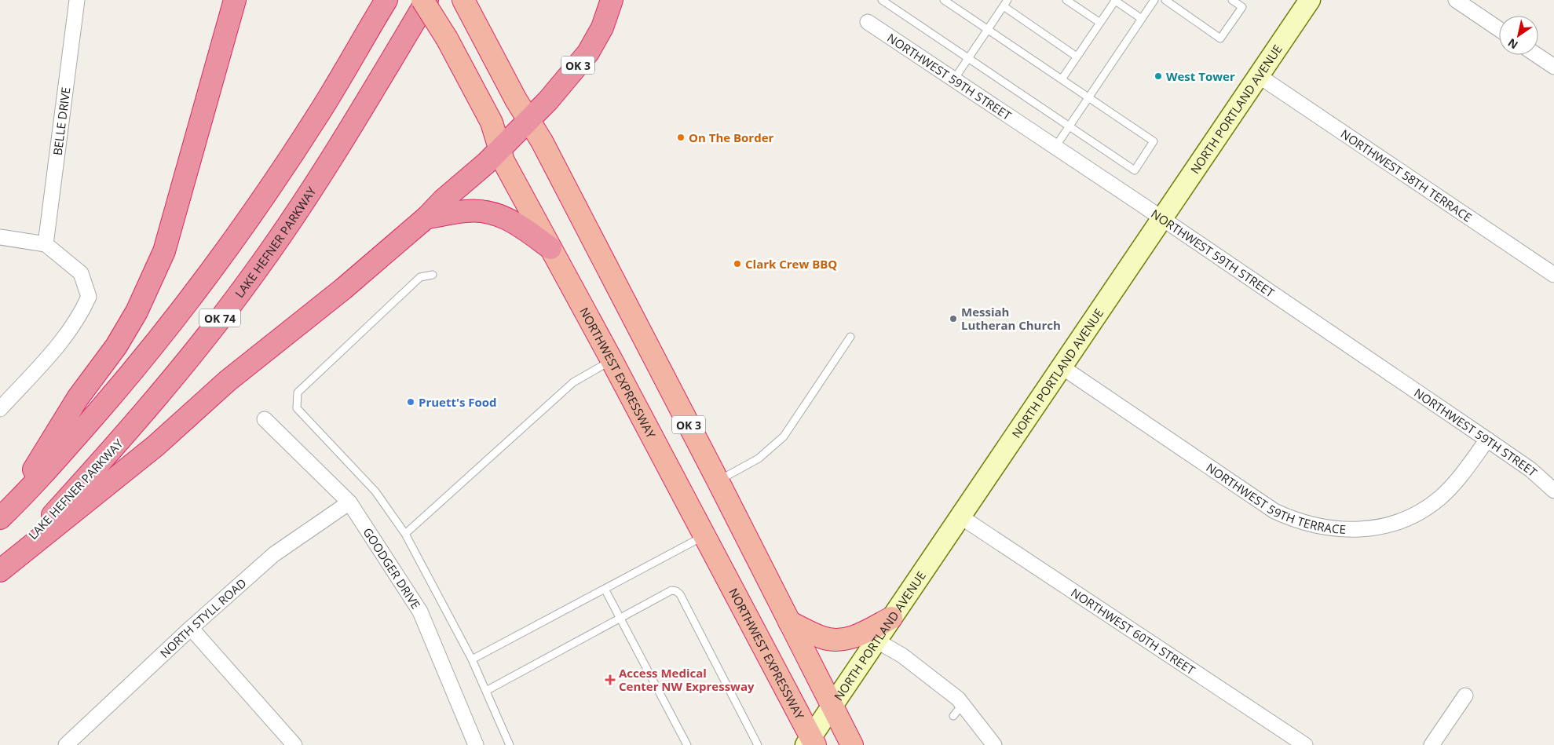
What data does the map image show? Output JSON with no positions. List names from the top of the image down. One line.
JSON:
{"streets":{"highway":["OK 3","LAKE HEFNER PARKWAY","OK 74","NORTHWEST EXPRESSWAY"],"main road":["NORTH PORTLAND AVENUE"],"street":["NORTHWEST 59TH STREET","BELLE DRIVE","NORTHWEST 58TH TERRACE","NORTHWEST 59TH TERRACE","GOODGER DRIVE","NORTH STYLL ROAD","NORTHWEST 60TH STREET"]},"crossings":[["OK 3","NORTH PORTLAND AVENUE"],["NORTHWEST 59TH STREET","NORTH PORTLAND AVENUE"],["NORTHWEST 59TH STREET","NORTHWEST 59TH TERRACE"],["NORTH PORTLAND AVENUE","NORTHWEST 58TH TERRACE"],["NORTH PORTLAND AVENUE","NORTHWEST EXPRESSWAY"],["NORTH PORTLAND AVENUE","NORTHWEST 59TH TERRACE"],["NORTH PORTLAND AVENUE","NORTHWEST 60TH STREET"],["GOODGER DRIVE","NORTH STYLL ROAD"]],"places":{"other":["West Tower","On The Border","Clark Crew BBQ","Messiah Lutheran Church","Pruett's Food"],"health":["Access Medical Center NW Expressway"]},"north":"bottom left"}
